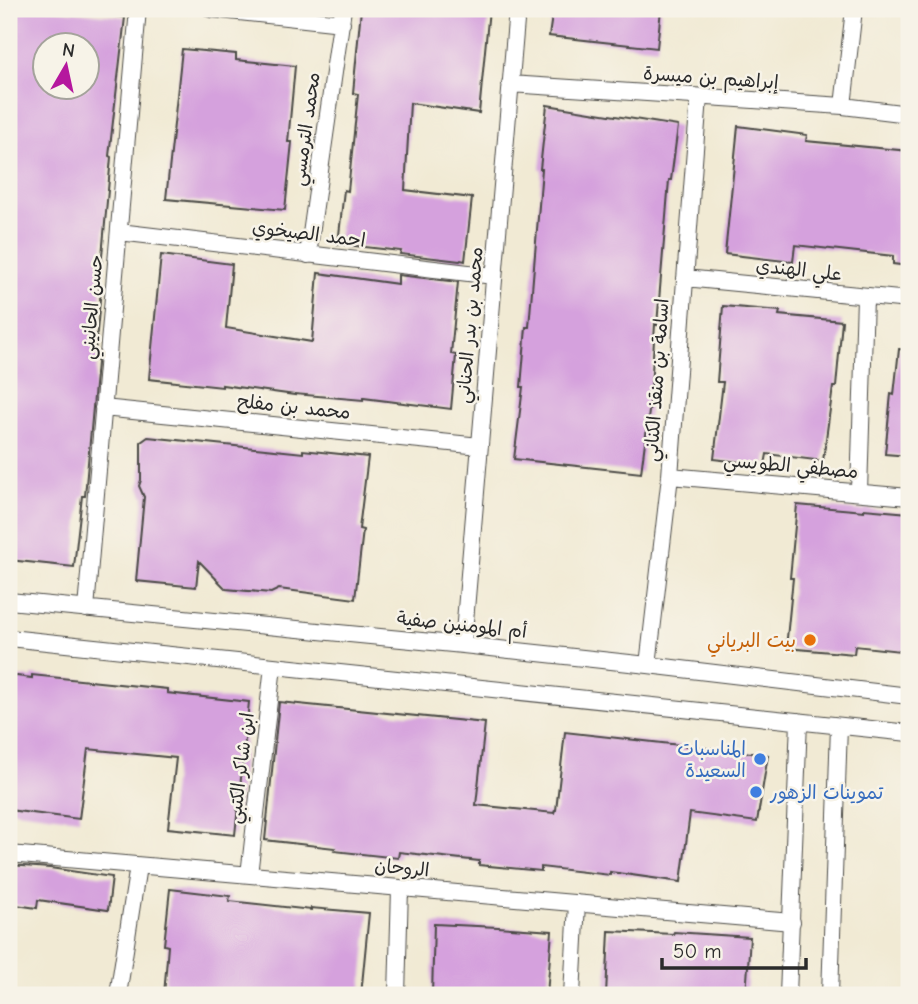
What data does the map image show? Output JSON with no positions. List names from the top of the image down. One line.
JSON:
{"streets":{"street":["إبراهيم بن ميسرة","محمد الترمسي","احمد الصيخوي","علي الهندي","حسن الحانيني","محمد بن بدر الحناني","اسامة بن منقذ الكناني","محمد بن مفلح","مصطفي الطويسي","أم المومنين صفية","ابن شاكر الكتبي","الروحان"]},"crossings":[["إبراهيم بن ميسرة","محمد بن بدر الحناني"],["إبراهيم بن ميسرة","اسامة بن منقذ الكناني"],["محمد الترمسي","احمد الصيخوي"],["احمد الصيخوي","حسن الحانيني"],["احمد الصيخوي","محمد بن بدر الحناني"],["علي الهندي","اسامة بن منقذ الكناني"],["حسن الحانيني","محمد بن مفلح"],["حسن الحانيني","أم المومنين صفية"],["محمد بن بدر الحناني","محمد بن مفلح"],["محمد بن بدر الحناني","أم المومنين صفية"],["اسامة بن منقذ الكناني","مصطفي الطويسي"],["اسامة بن منقذ الكناني","أم المومنين صفية"],["ابن شاكر الكتبي","الروحان"]],"places":["بيت البرياني","المناسبات السعيدة","تموينات الزهور"],"scale_bar":"50 m","north":"top"}
